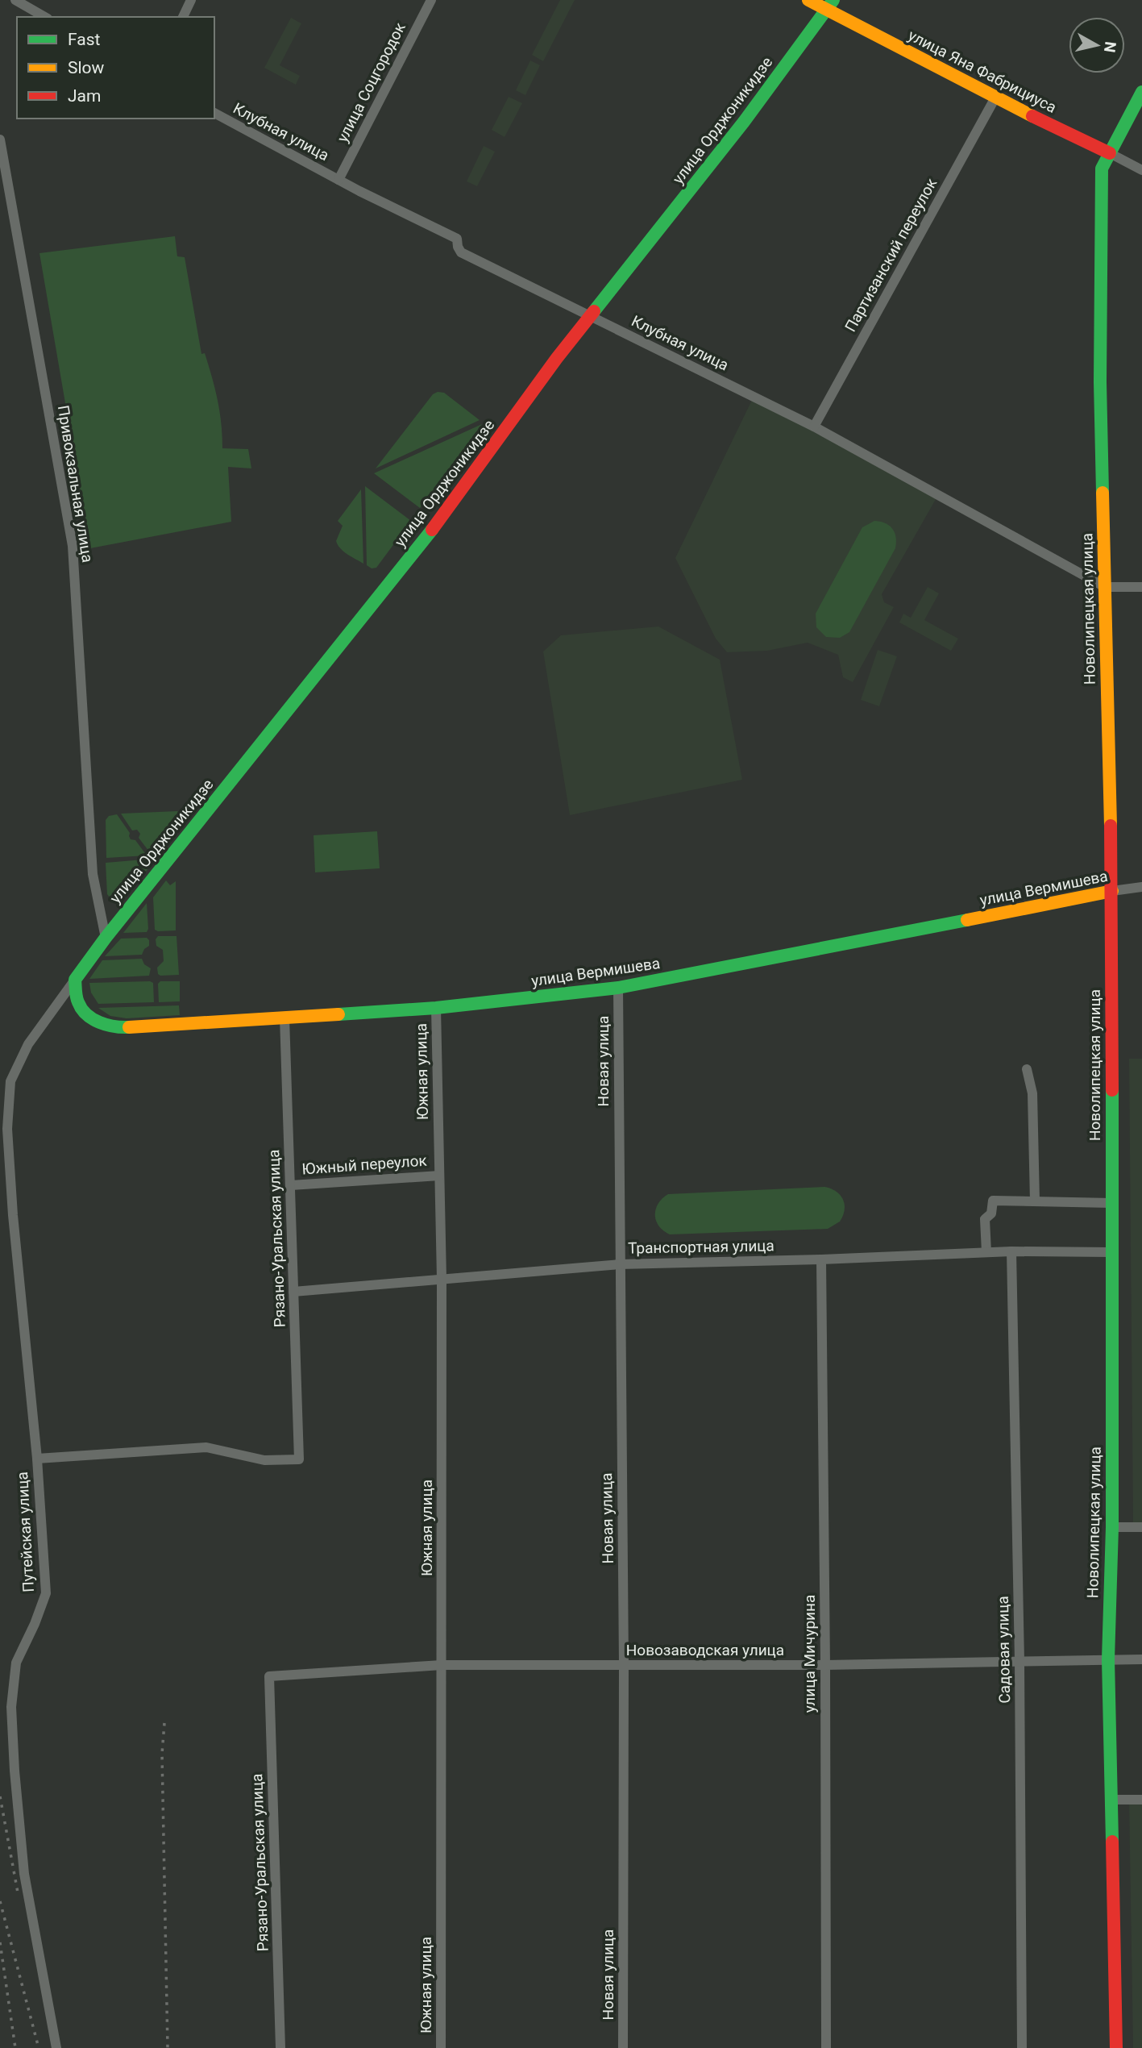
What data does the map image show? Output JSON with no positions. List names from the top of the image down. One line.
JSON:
{"streets":{"street":["улица Яна Фабрициуса","улица Соцгородок","улица Орджоникидзе","Клубная улица","Партизанский переулок","Привокзальная улица","Новолипецкая улица","улица Вермишева","Новая улица","Южная улица","Южный переулок","Рязано-Уральская улица","Транспортная улица","Путейская улица","Новозаводская улица","Садовая улица","улица Мичурина"]},"crossings":[["улица Яна Фабрициуса","улица Орджоникидзе"],["улица Яна Фабрициуса","Партизанский переулок"],["улица Яна Фабрициуса","Новолипецкая улица"],["улица Соцгородок","Клубная улица"],["улица Орджоникидзе","Клубная улица"],["улица Орджоникидзе","Привокзальная улица"],["улица Орджоникидзе","улица Вермишева"],["улица Орджоникидзе","Путейская улица"],["Клубная улица","Партизанский переулок"],["Клубная улица","Новолипецкая улица"],["Новолипецкая улица","улица Вермишева"],["Новолипецкая улица","Транспортная улица"],["Новолипецкая улица","Новозаводская улица"],["улица Вермишева","Новая улица"],["улица Вермишева","Южная улица"],["улица Вермишева","Рязано-Уральская улица"],["улица Вермишева","Путейская улица"],["Новая улица","Транспортная улица"],["Новая улица","Новозаводская улица"],["Южная улица","Южный переулок"],["Южная улица","Транспортная улица"],["Южная улица","Новозаводская улица"],["Южный переулок","Рязано-Уральская улица"],["Рязано-Уральская улица","Транспортная улица"],["Рязано-Уральская улица","Путейская улица"],["Рязано-Уральская улица","Новозаводская улица"],["Транспортная улица","Садовая улица"],["Транспортная улица","улица Мичурина"],["Новозаводская улица","Садовая улица"],["Новозаводская улица","улица Мичурина"]],"legend":["Fast","Slow","Jam"],"north":"right"}
